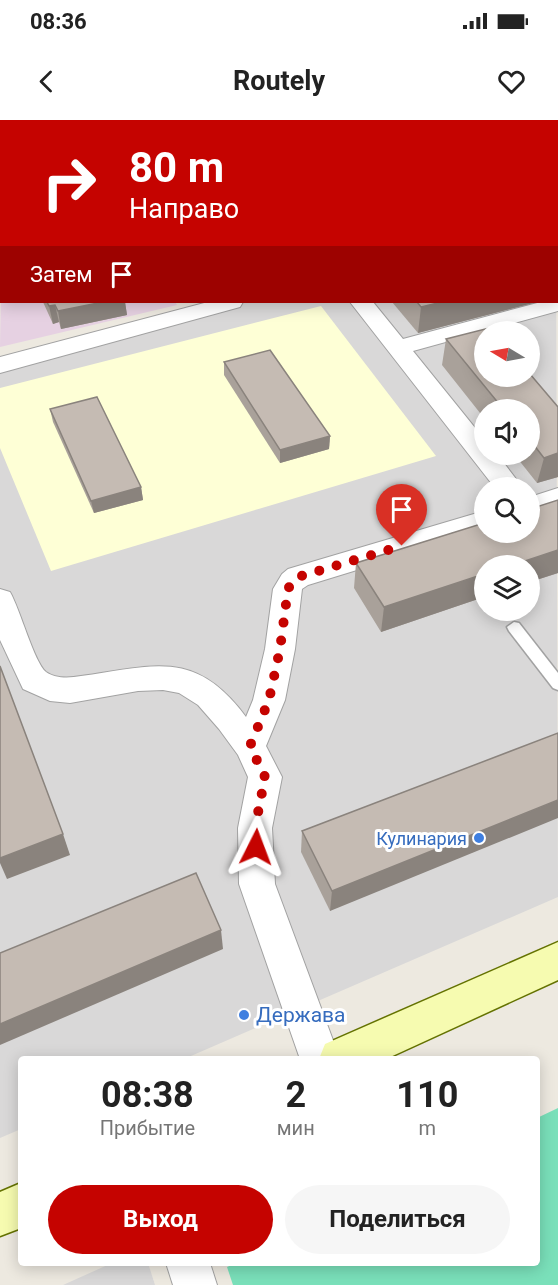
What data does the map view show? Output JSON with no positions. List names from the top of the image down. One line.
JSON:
{"places":["Кулинария","Держава"],"north":"left","page":{"status":"08:36","header":"Routely","turn":["80 m","Направо"],"then":"Затем","eta":["08:38","Прибытие","2","мин","110","m"],"buttons":["Выход","Поделиться"]}}
